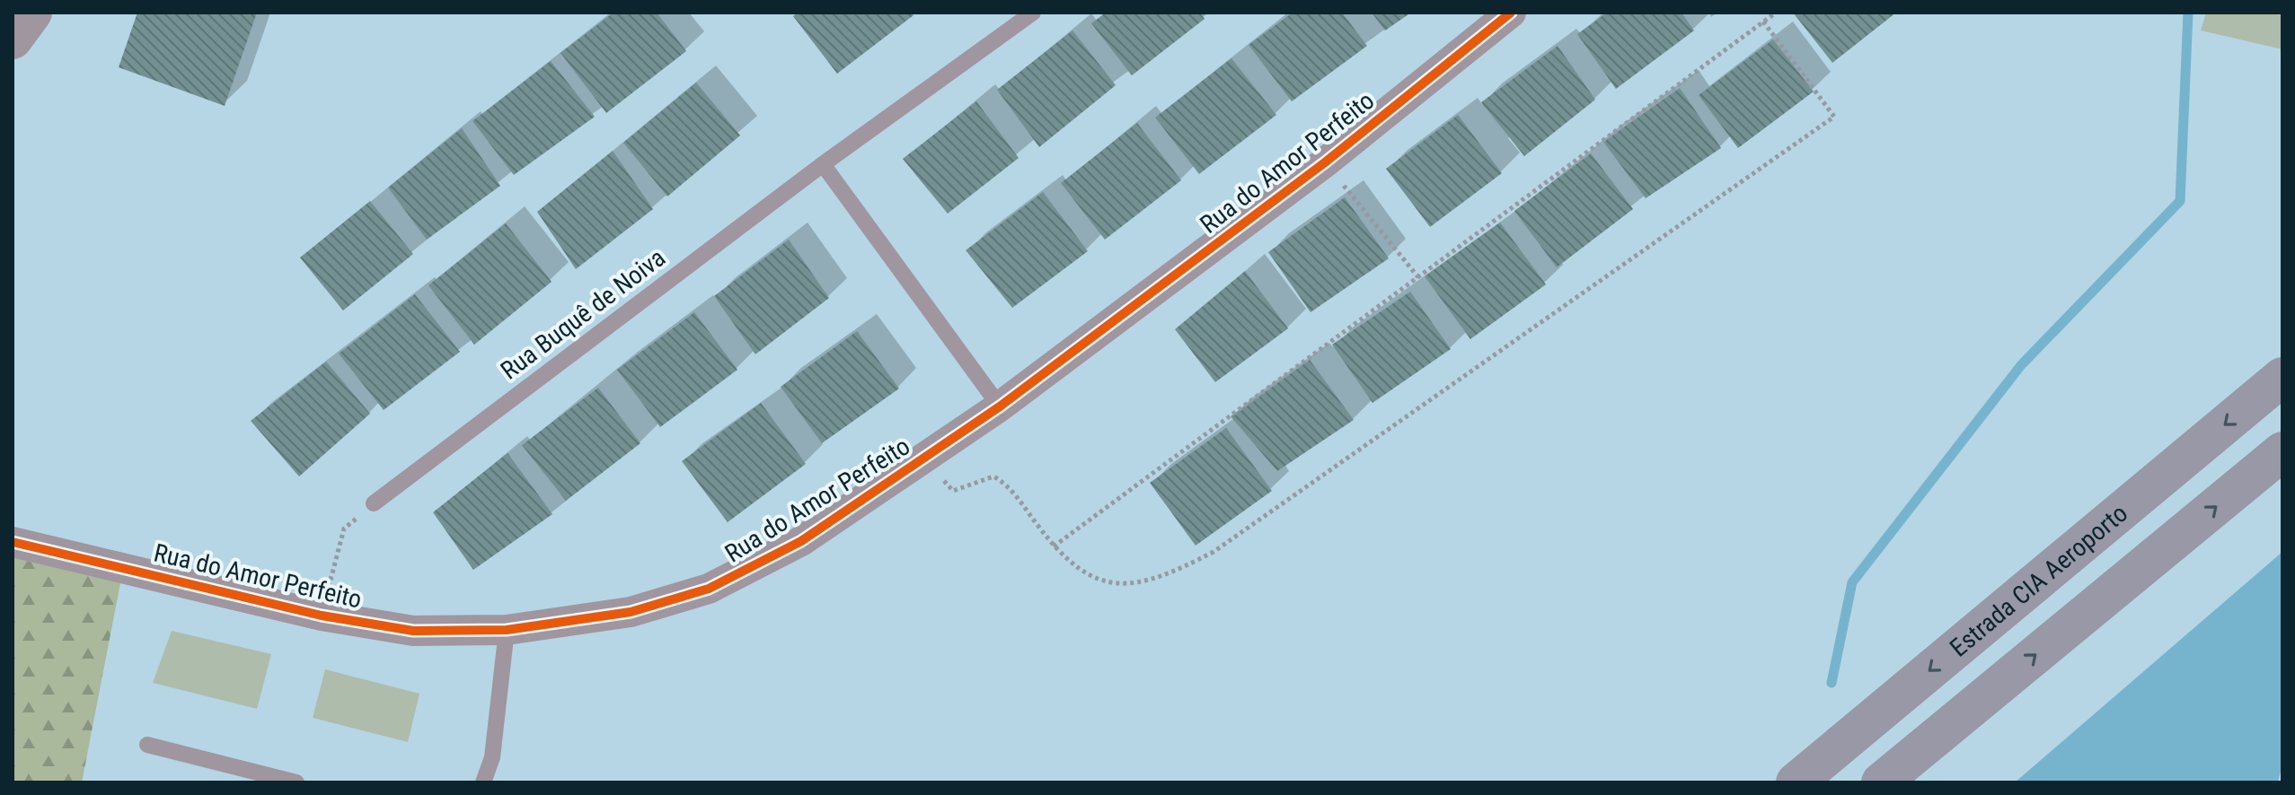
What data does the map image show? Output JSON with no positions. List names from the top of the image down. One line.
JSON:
{"streets":{"highway":["Estrada CIA Aeroporto"],"street":["Rua do Amor Perfeito"],"lane":["Rua Buquê de Noiva"]}}
